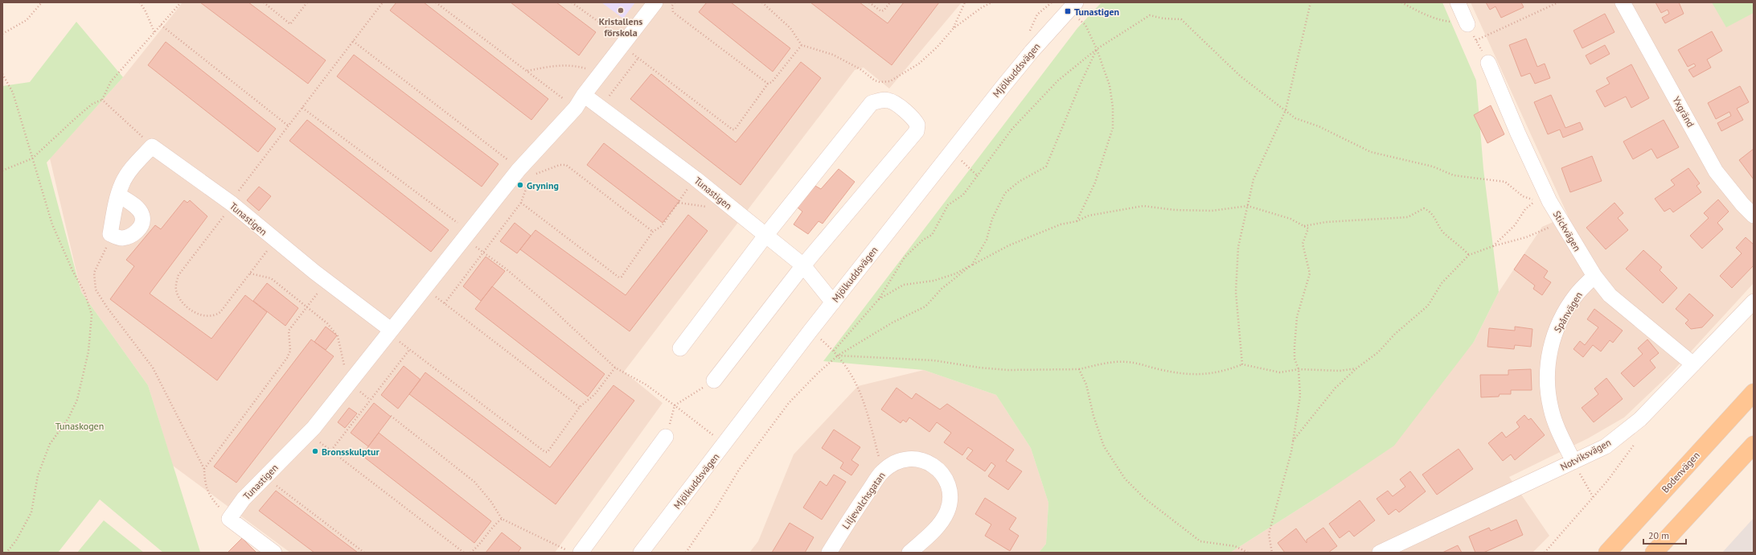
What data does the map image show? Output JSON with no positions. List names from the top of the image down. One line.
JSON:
{"streets":{"main road":["Bodenvägen"],"street":["Mjölkuddsvägen","Yxgränd","Tunastigen","Stickvägen","Spånvägen","Notviksvägen","Liljevalchsgatan"]},"crossings":[["Mjölkuddsvägen","Tunastigen"],["Stickvägen","Spånvägen"],["Stickvägen","Notviksvägen"],["Spånvägen","Notviksvägen"]],"parks":["Tunaskogen"],"places":{"other":["Kristallens förskola","Gryning","Bronsskulptur"],"transit":["Tunastigen"]},"scale_bar":"20 m"}
